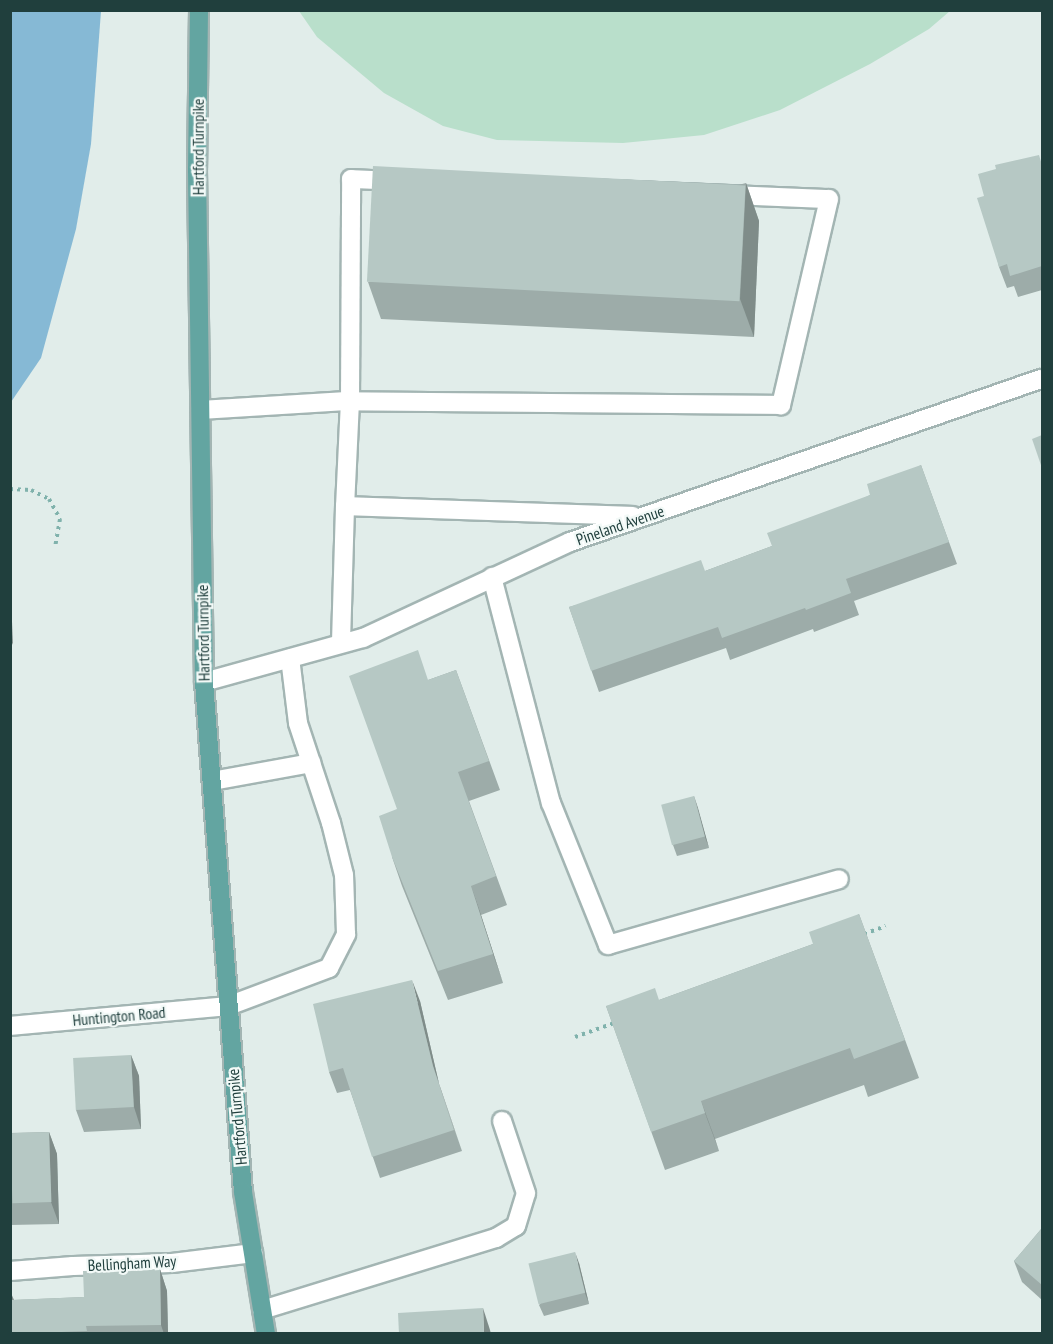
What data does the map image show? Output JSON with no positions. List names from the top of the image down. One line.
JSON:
{"streets":{"main road":["Hartford Turnpike"],"street":["Pineland Avenue","Huntington Road","Bellingham Way"]},"crossings":[["Hartford Turnpike","Pineland Avenue"],["Hartford Turnpike","Huntington Road"],["Hartford Turnpike","Bellingham Way"],["Pineland Avenue","Huntington Road"]]}
